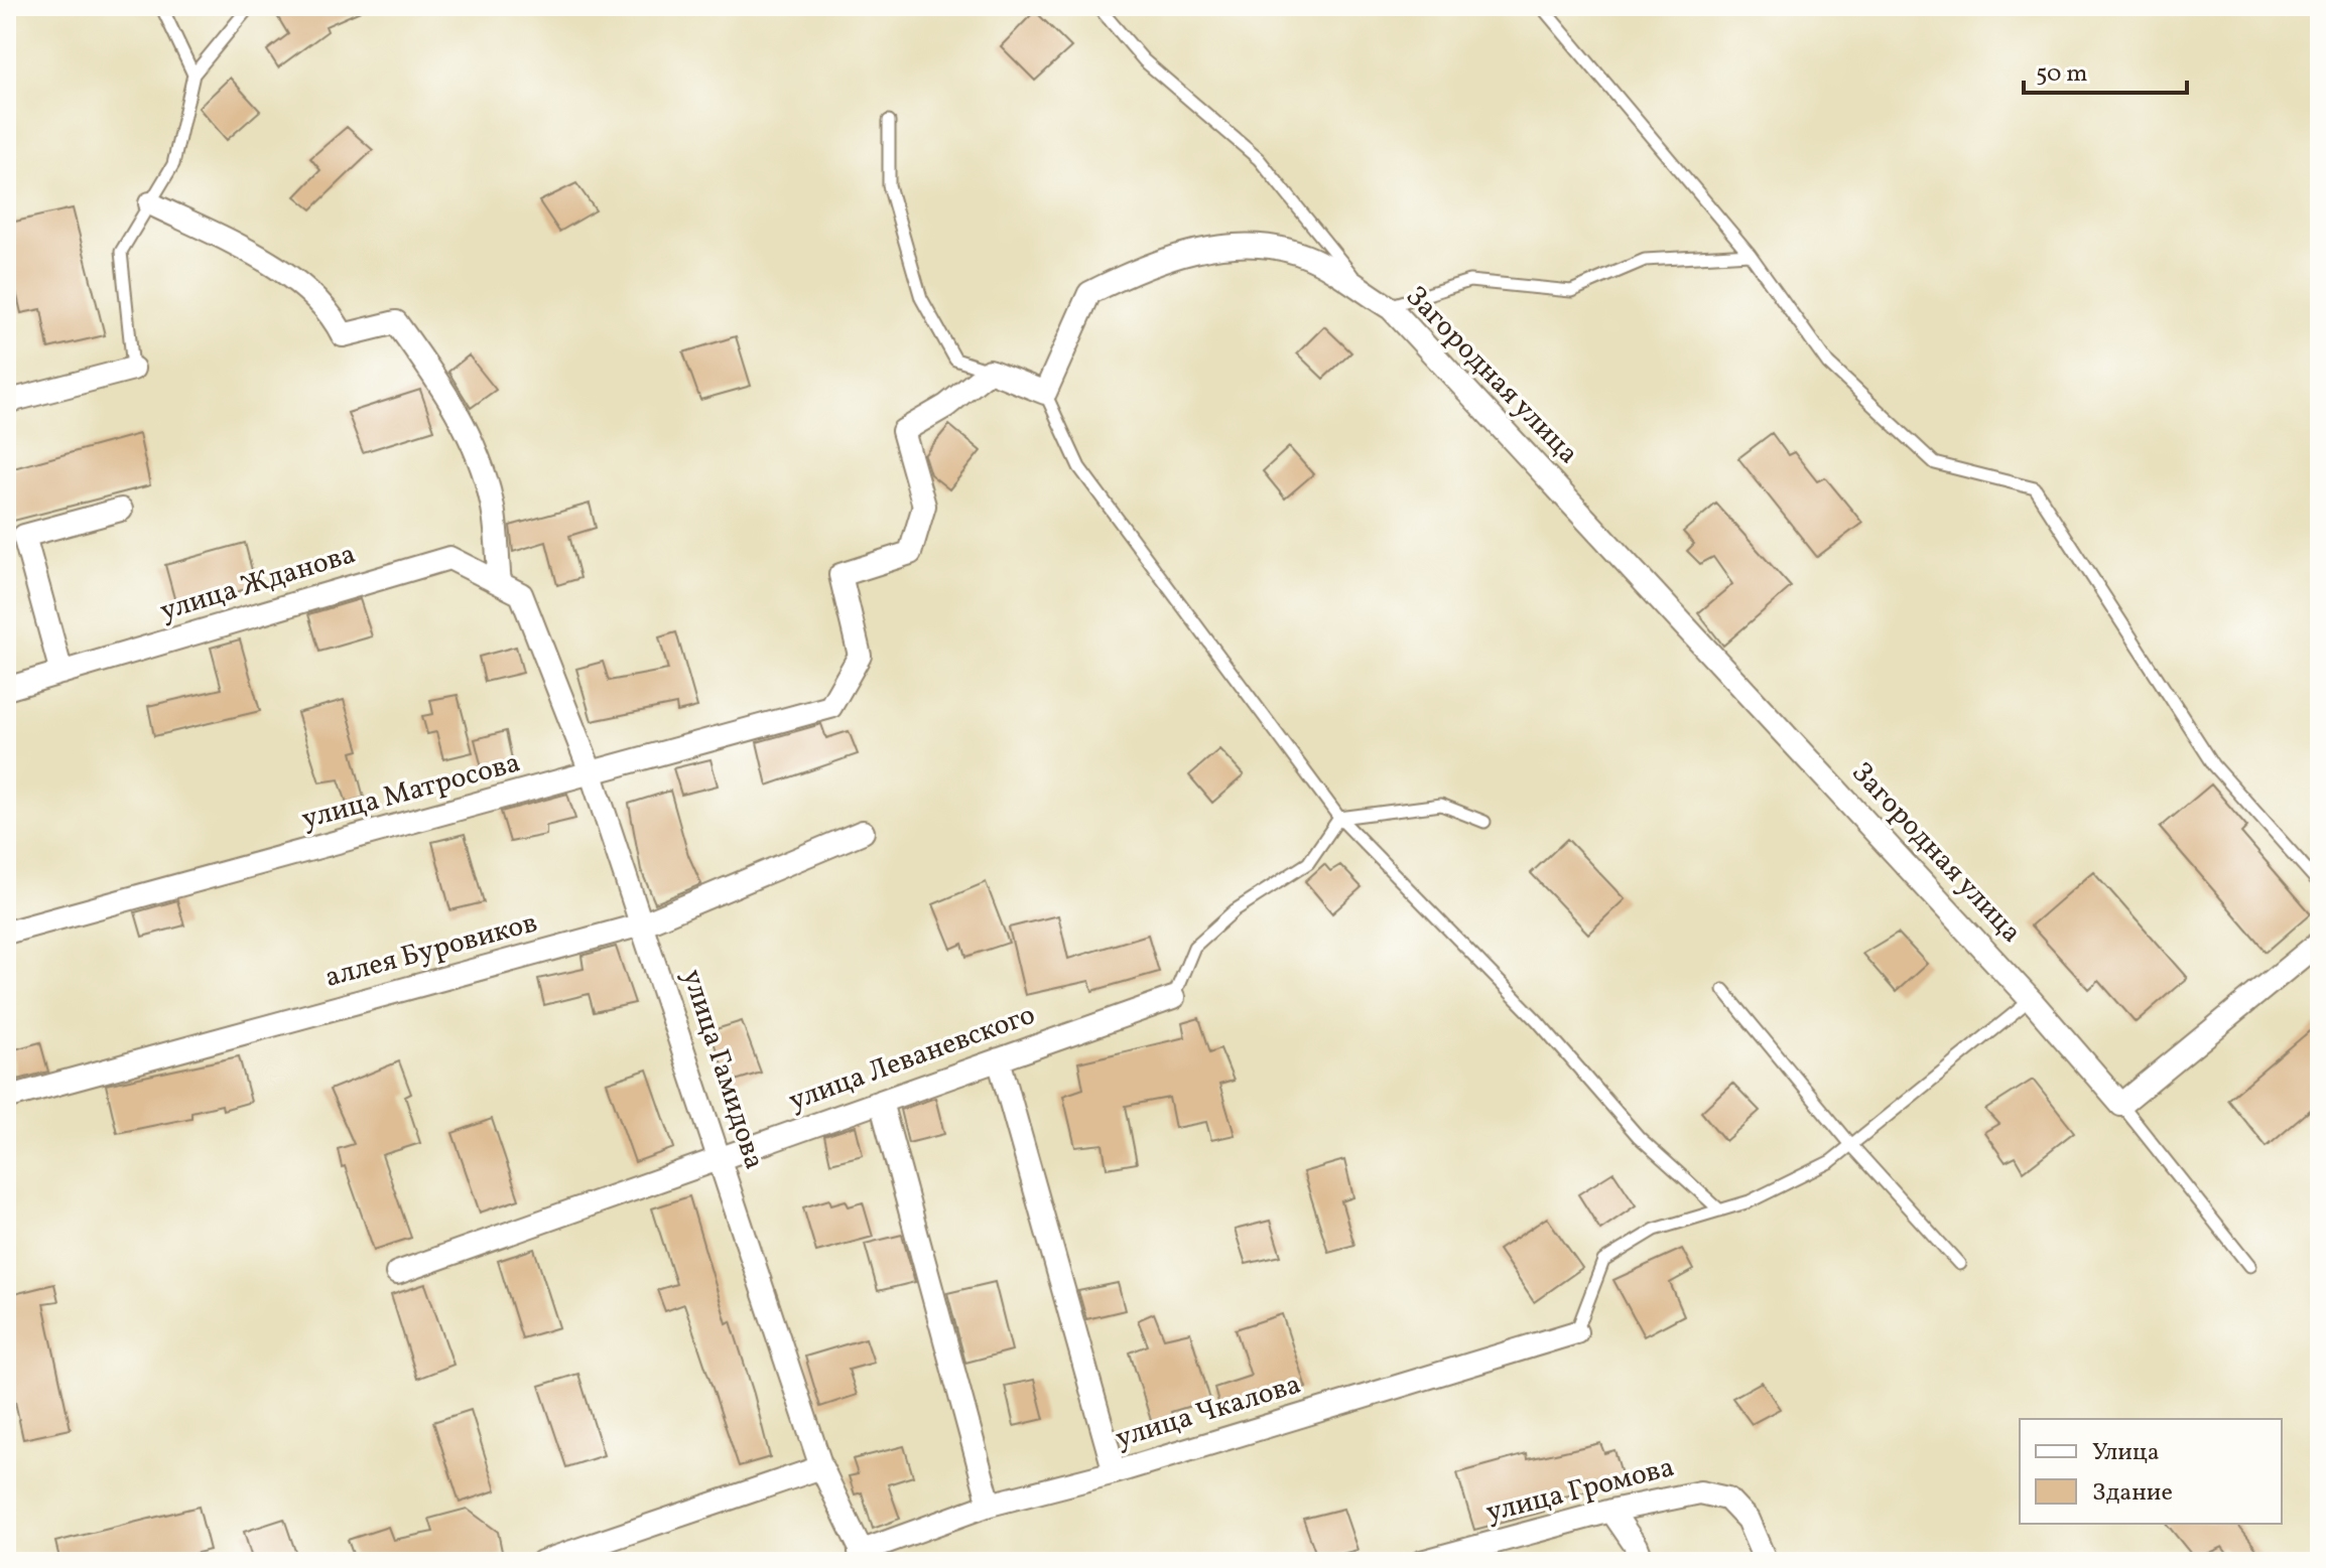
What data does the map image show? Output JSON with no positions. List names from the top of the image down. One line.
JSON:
{"streets":{"street":["Загородная улица","улица Жданова","улица Матросова","аллея Буровиков","улица Леваневского","улица Гамидова","улица Чкалова","улица Громова"]},"crossings":[["улица Жданова","улица Гамидова"],["улица Матросова","улица Гамидова"],["аллея Буровиков","улица Гамидова"],["улица Леваневского","улица Гамидова"],["улица Гамидова","улица Чкалова"]],"legend":["Улица","Здание"],"scale_bar":"50 m"}
